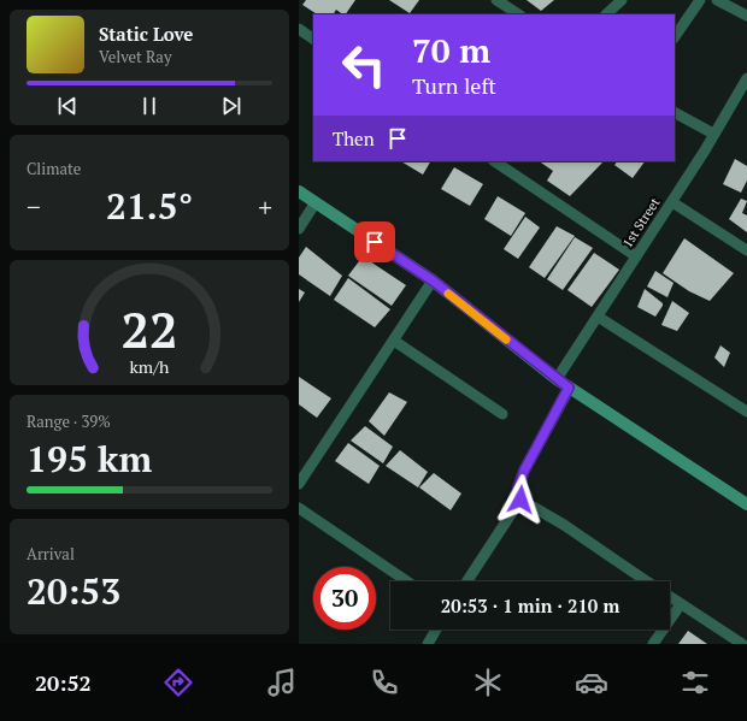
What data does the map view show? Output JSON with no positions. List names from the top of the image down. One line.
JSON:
{"streets":{"street":["1st Street"]},"page":{"turn":["70 m","Turn left"],"song":["Static Love","Velvet Ray"],"then":"Then","tile":["Climate",["Range · 39%","195 km"],["Arrival","20:53"]],"heat":["−","21.5°","+"],"limit":"30","trip":"20:53 · 1 min · 210 m","tabs":"20:52","gauge":["22","km/h"]}}
